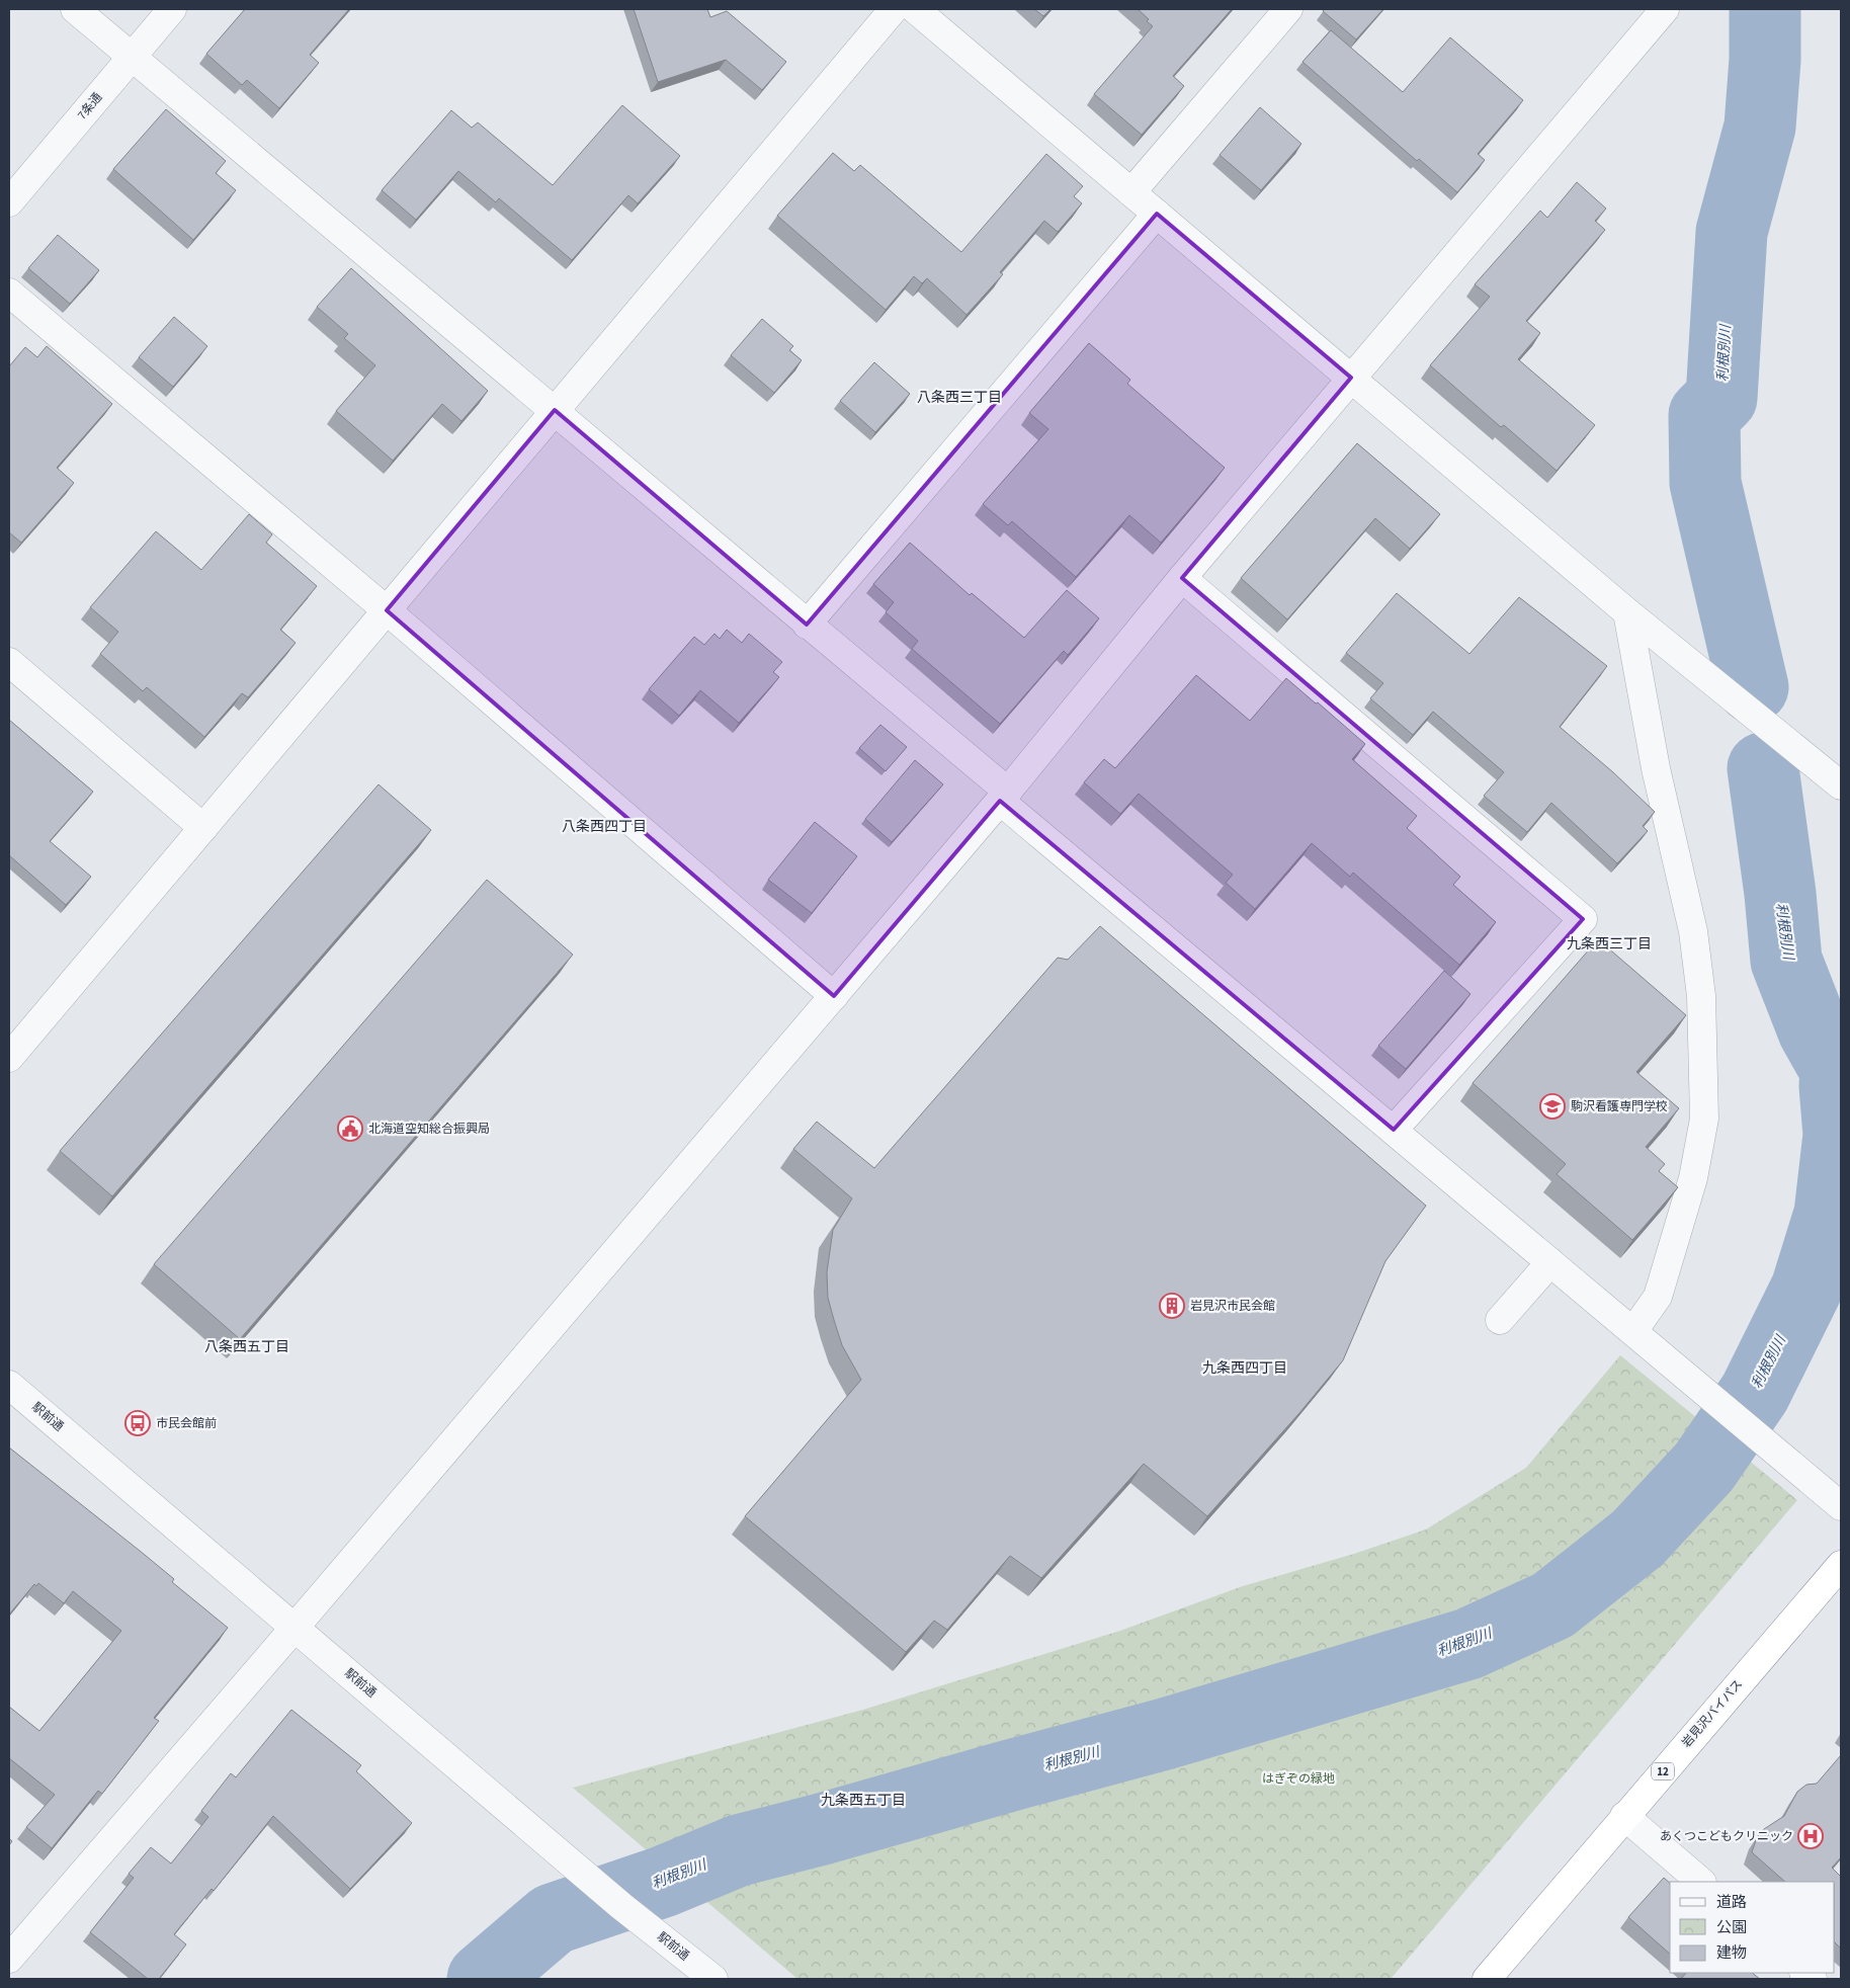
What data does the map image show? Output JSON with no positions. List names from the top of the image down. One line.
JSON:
{"streets":{"highway":["岩見沢バイパス","12"],"street":["7条通","駅前通"]},"districts":["八条西三丁目","八条西四丁目","九条西三丁目","八条西五丁目","九条西四丁目","九条西五丁目"],"water":["利根別川"],"parks":["はぎぞの緑地"],"places":{"school or university":["駒沢看護専門学校"],"public building":["北海道空知総合振興局"],"building":["岩見沢市民会館"],"bus stop":["市民会館前"],"hospital":["あくつこどもクリニック"]},"legend":["道路","公園","建物"]}
